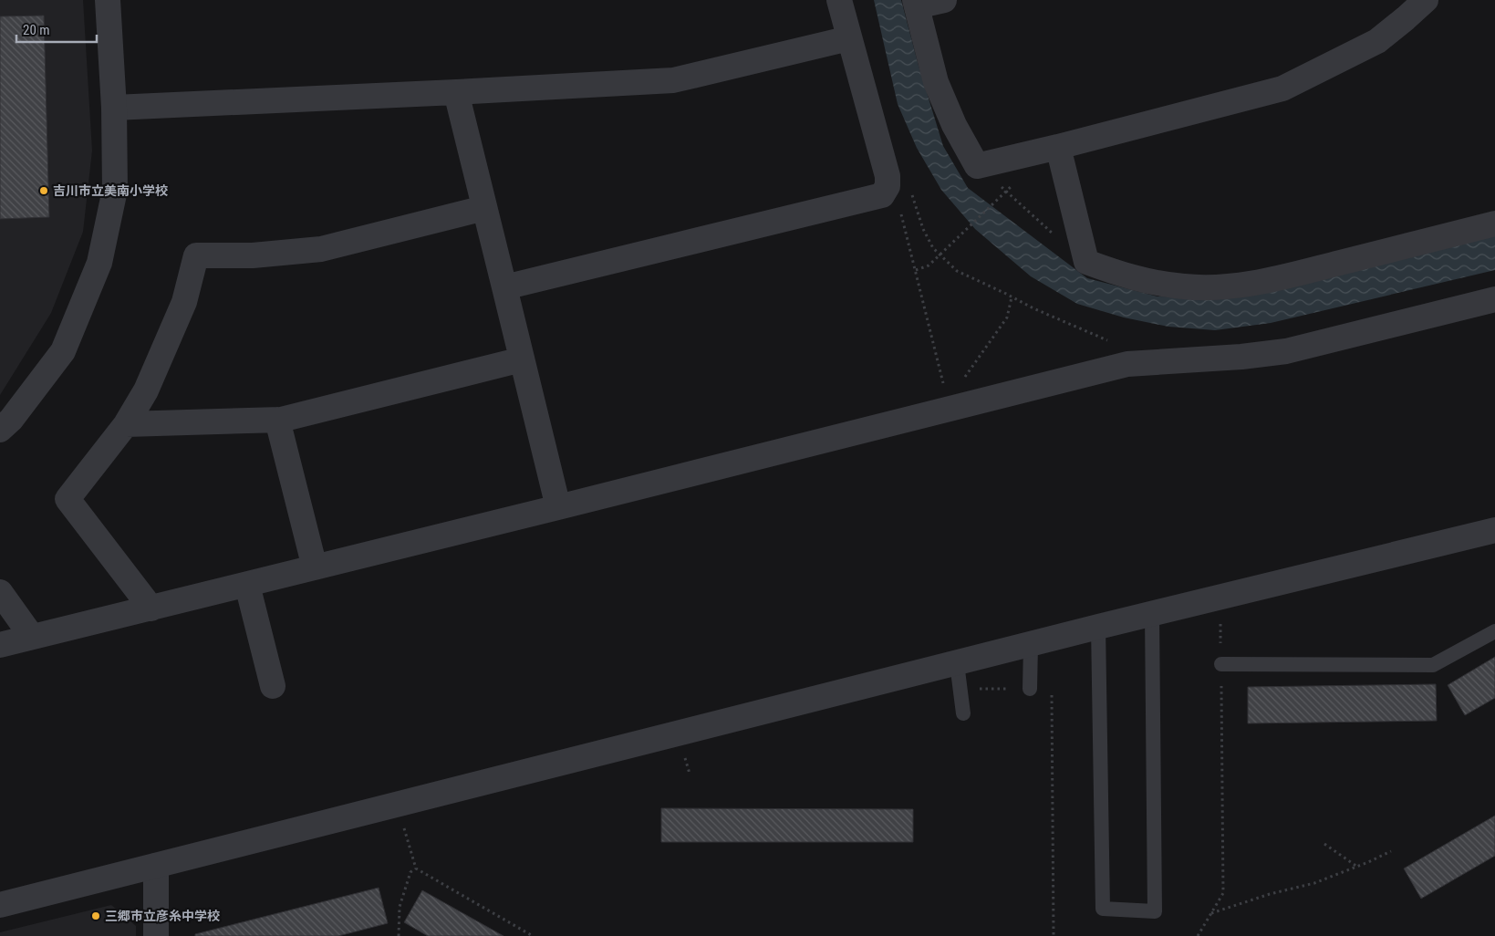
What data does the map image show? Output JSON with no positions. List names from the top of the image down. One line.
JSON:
{"places":["吉川市立美南小学校","三郷市立彦糸中学校"],"scale_bar":"20 m"}
